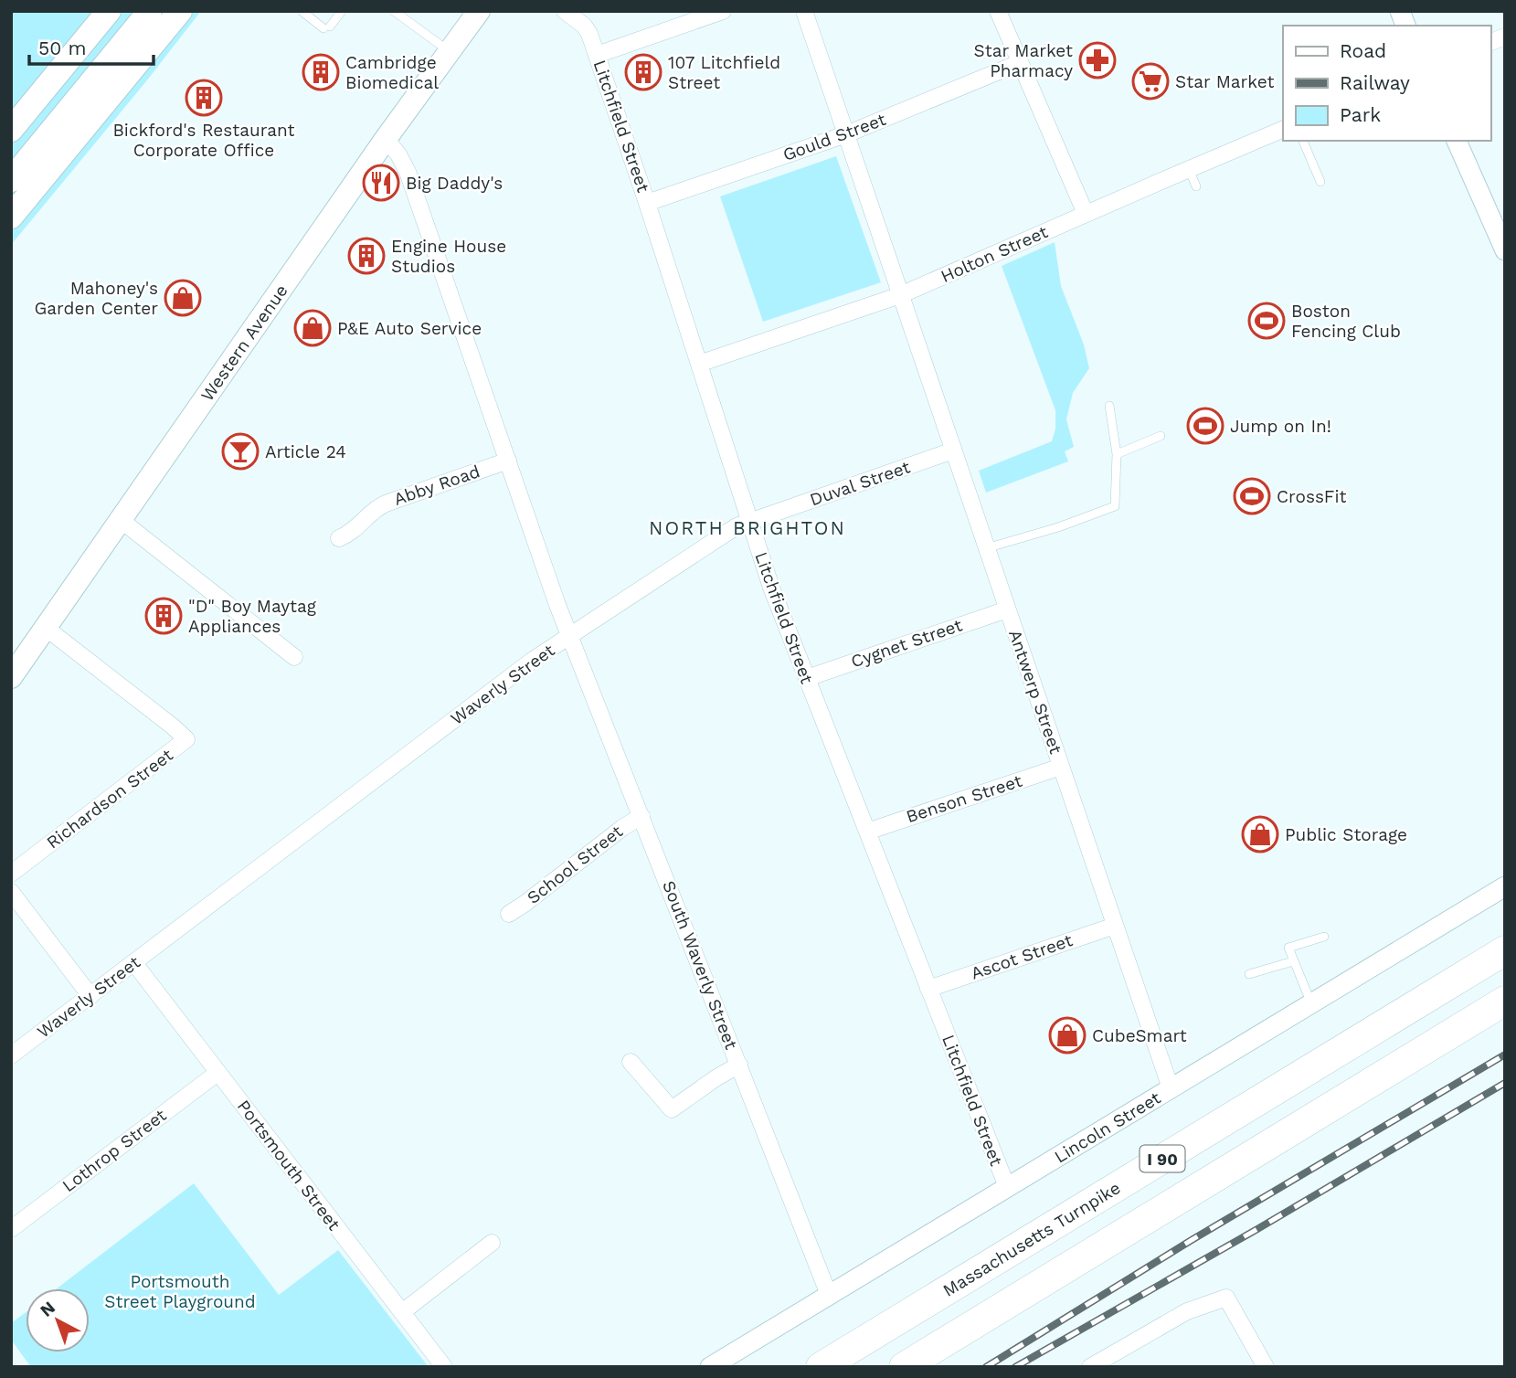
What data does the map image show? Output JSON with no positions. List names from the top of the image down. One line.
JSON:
{"streets":{"highway":["I 90","Massachusetts Turnpike"],"main road":["Western Avenue"],"street":["Litchfield Street","Gould Street","Holton Street","Duval Street","Abby Road","Cygnet Street","Waverly Street","Antwerp Street","Richardson Street","Benson Street","School Street","Ascot Street","South Waverly Street","Lincoln Street","Lothrop Street","Portsmouth Street"]},"crossings":[["Litchfield Street","Gould Street"],["Litchfield Street","Holton Street"],["Litchfield Street","Duval Street"],["Litchfield Street","Cygnet Street"],["Litchfield Street","Benson Street"],["Litchfield Street","Ascot Street"],["Litchfield Street","Lincoln Street"],["Gould Street","Antwerp Street"],["Holton Street","Antwerp Street"],["Western Avenue","Waverly Street"],["Western Avenue","Richardson Street"],["Duval Street","Waverly Street"],["Duval Street","Antwerp Street"],["Duval Street","South Waverly Street"],["Abby Road","Waverly Street"],["Cygnet Street","Antwerp Street"],["Waverly Street","South Waverly Street"],["Waverly Street","Portsmouth Street"],["Antwerp Street","Benson Street"],["Antwerp Street","Ascot Street"],["Antwerp Street","Lincoln Street"],["School Street","South Waverly Street"],["South Waverly Street","Lincoln Street"],["Lothrop Street","Portsmouth Street"]],"districts":["NORTH BRIGHTON"],"parks":["Portsmouth Street Playground"],"places":{"pharmacy":["Star Market Pharmacy"],"building":["Cambridge Biomedical","107 Litchfield Street","Bickford's Restaurant Corporate Office","Engine House Studios","\"D\" Boy Maytag Appliances"],"supermarket":["Star Market"],"restaurant":["Big Daddy's"],"shop":["Mahoney's Garden Center","P&E Auto Service","Public Storage","CubeSmart"],"sports":["Boston Fencing Club","Jump on In!","CrossFit"],"bar":["Article 24"]},"legend":["Road","Railway","Park"],"scale_bar":"50 m","north":"top left"}
